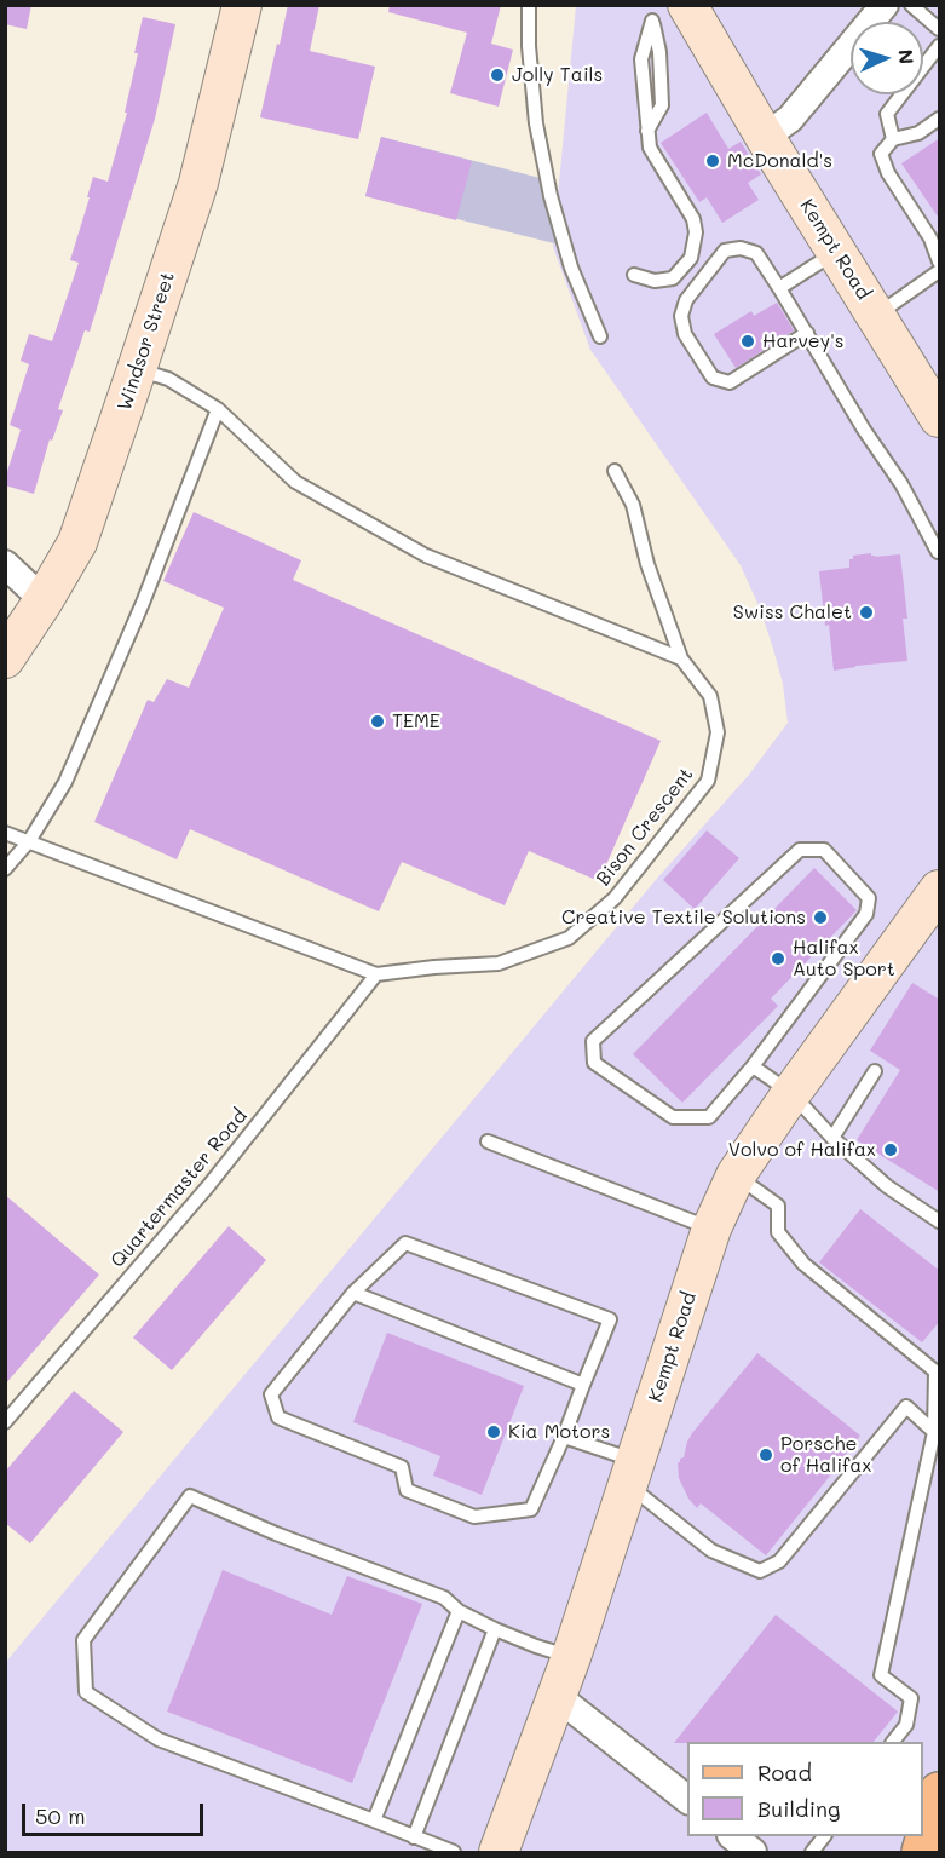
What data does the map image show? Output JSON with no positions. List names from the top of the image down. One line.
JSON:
{"streets":{"street":["Kempt Road","Windsor Street"],"lane":["Bison Crescent","Quartermaster Road"]},"crossings":[["Windsor Street","Bison Crescent"],["Bison Crescent","Quartermaster Road"]],"places":["Jolly Tails","McDonald's","Harvey's","Swiss Chalet","TEME","Creative Textile Solutions","Halifax Auto Sport","Volvo of Halifax","Kia Motors","Porsche of Halifax"],"legend":["Road","Building"],"scale_bar":"50 m","north":"right"}
